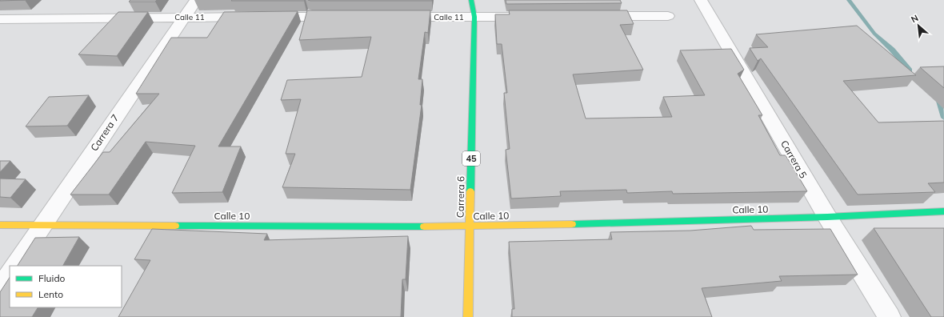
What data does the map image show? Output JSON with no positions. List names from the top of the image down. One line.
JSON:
{"streets":{"street":["Calle 11","Carrera 7","45","Carrera 5","Carrera 6","Calle 10"]},"crossings":[["Calle 11","Carrera 7"],["Calle 11","Carrera 6"],["Carrera 7","Calle 10"],["Carrera 5","Calle 10"],["Carrera 6","Calle 10"]],"legend":["Fluido","Lento"],"north":"top left"}
